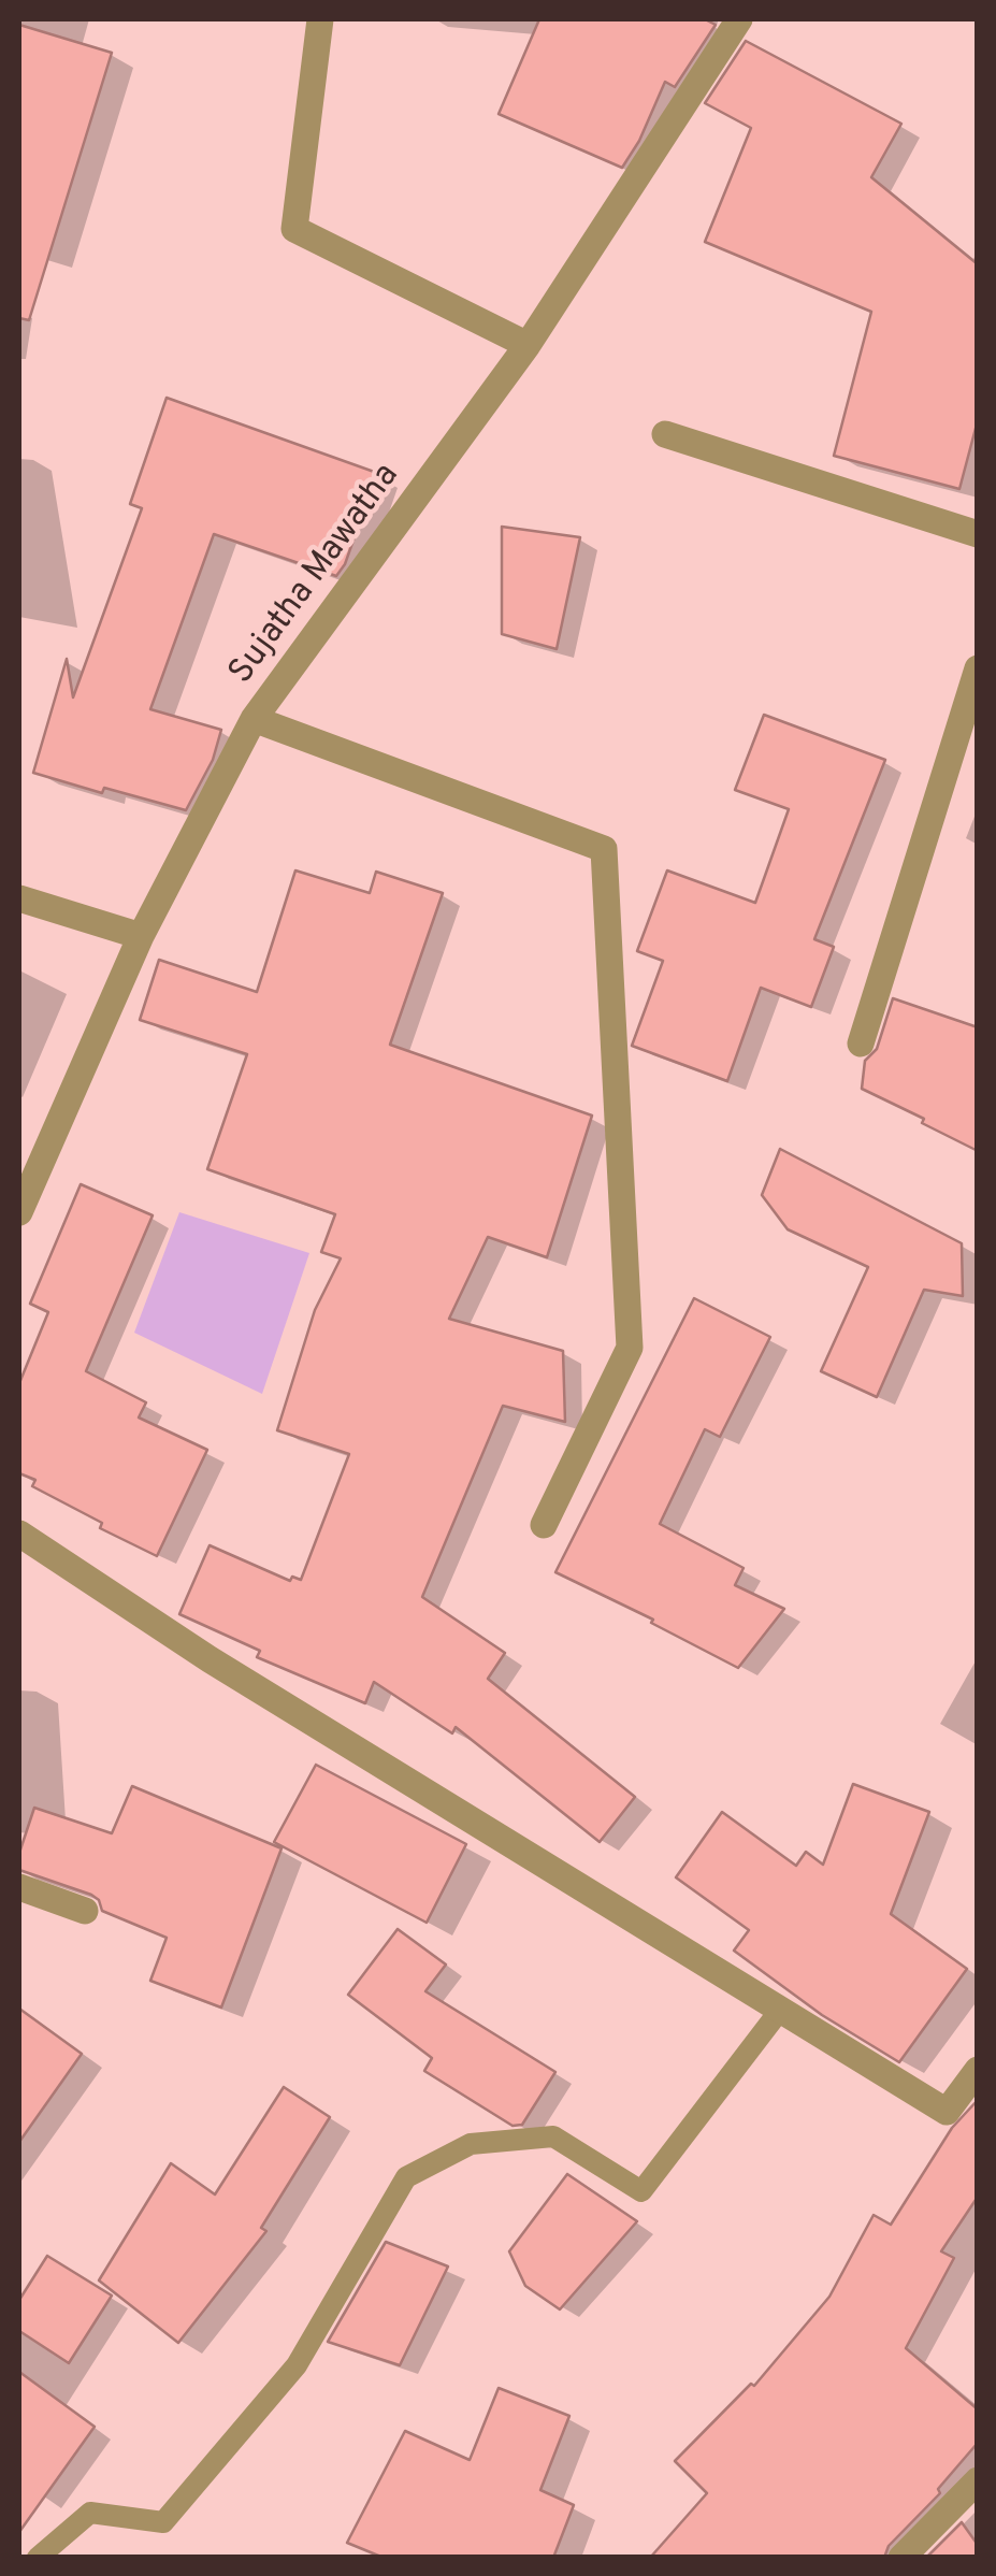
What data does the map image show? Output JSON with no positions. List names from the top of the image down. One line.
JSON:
{"streets":{"street":["Sujatha Mawatha"]}}
